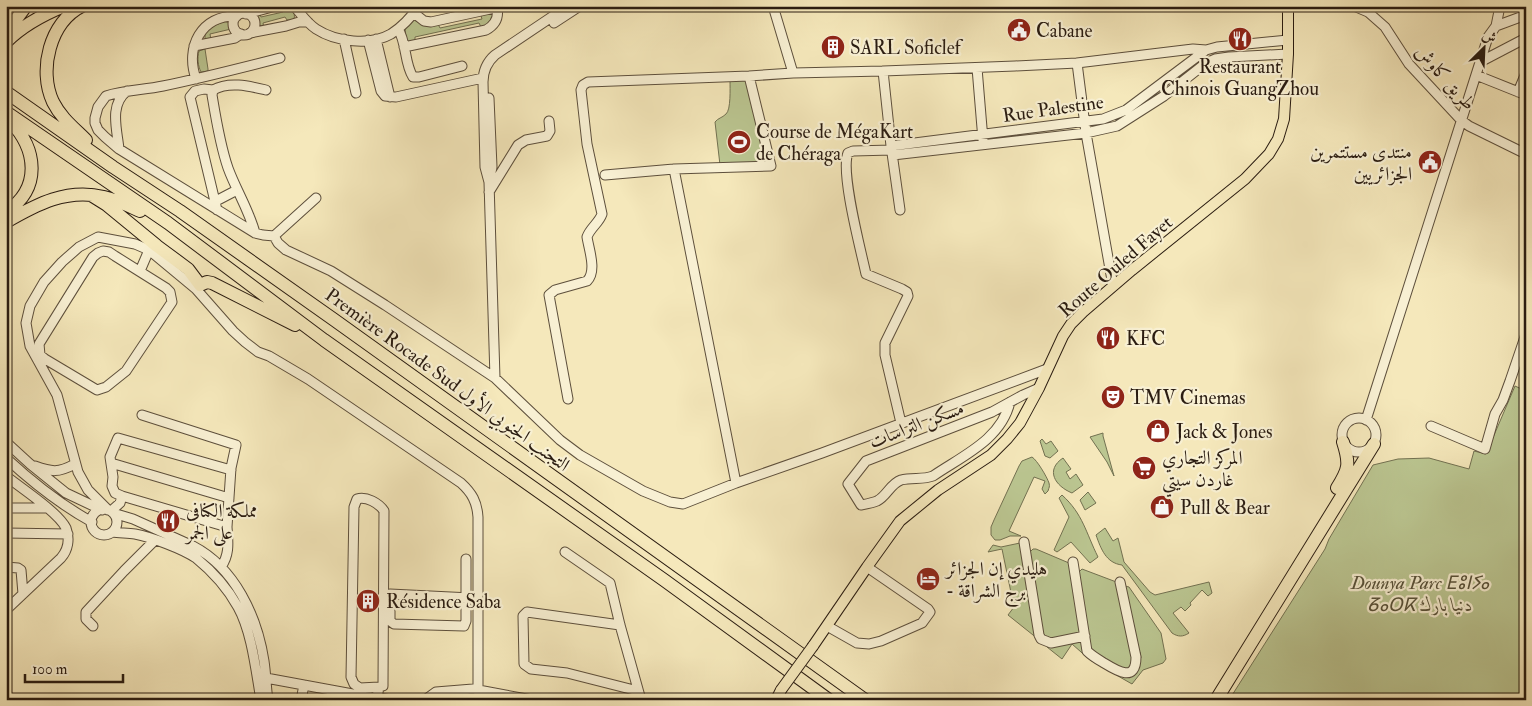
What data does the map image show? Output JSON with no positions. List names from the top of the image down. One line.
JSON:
{"streets":{"highway":["Première Rocade Sud التجنب الجنوبي الأول"],"main road":["Route Ouled Fayet"],"street":["طريق كاوش","Rue Palestine","مسكن التراسات"]},"crossings":[["Rue Palestine","Route Ouled Fayet"],["Route Ouled Fayet","مسكن التراسات"]],"parks":["Dounya Parc ⴹⵓⵏⵢⴰ ⵒⴰⵔⴽ دنيا بارك"],"places":{"public building":["Cabane","منتدى مستتمرين الجزائريين"],"restaurant":["Restaurant Chinois GuangZhou","KFC","مملكة الكنافى على الجمر"],"building":["SARL Soficlef","Résidence Saba"],"sports":["Course de MégaKart de Chéraga"],"theatre":["TMV Cinemas"],"shop":["Jack & Jones","Pull & Bear"],"supermarket":["المركز التجاري غاردن سيتي"],"hotel":["هليدي إن الجزائر - برج الشراقة"]},"scale_bar":"100 m","north":"top right"}
